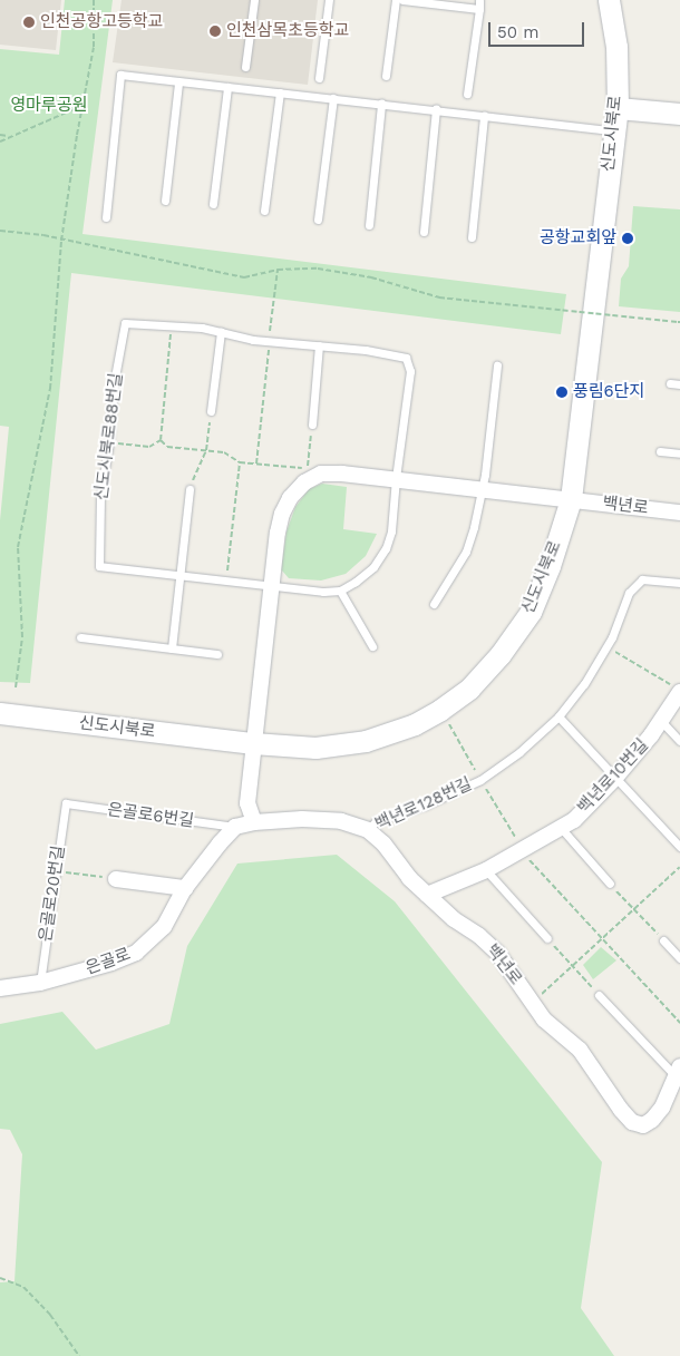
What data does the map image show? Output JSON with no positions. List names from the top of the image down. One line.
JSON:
{"streets":{"street":["신도시북로","백년로","백년로10번길","은골로"],"lane":["신도시북로88번길","백년로128번길","은골로6번길","은골로20번길"]},"crossings":[["신도시북로","백년로"],["백년로","백년로10번길"],["백년로","백년로128번길"],["은골로6번길","은골로20번길"],["은골로6번길","은골로"],["은골로20번길","은골로"]],"parks":["영마루공원"],"places":["인천공항고등학교","인천삼목초등학교","공항교회앞","풍림6단지"],"scale_bar":"50 m"}
